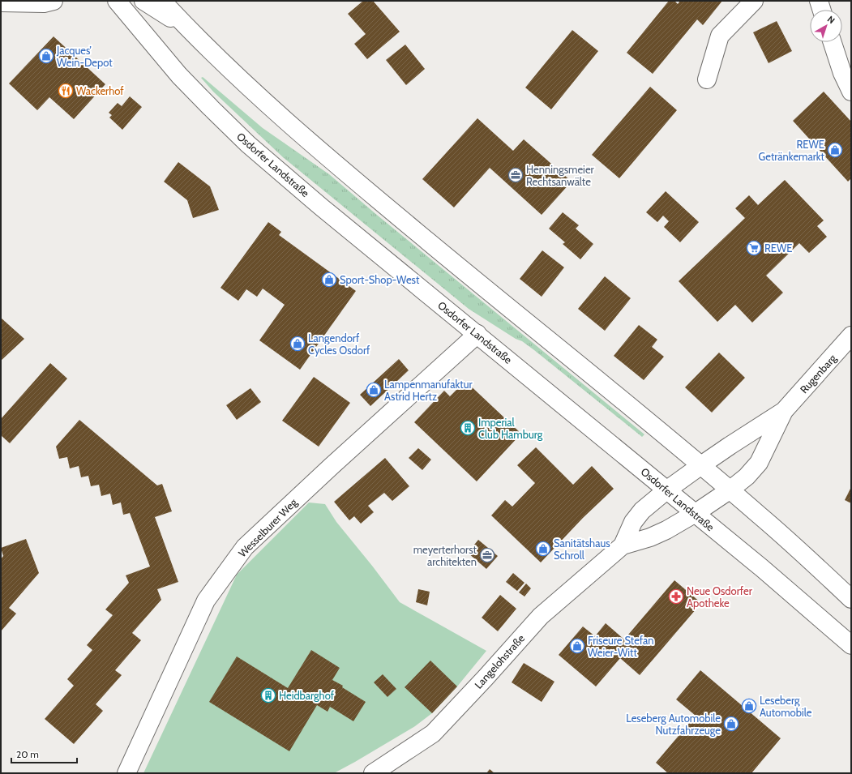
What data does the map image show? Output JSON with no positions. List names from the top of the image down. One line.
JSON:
{"streets":{"main road":["Osdorfer Landstraße","Rugenbarg","Wesselburer Weg","Langelohstraße"]},"crossings":[["Osdorfer Landstraße","Wesselburer Weg"],["Osdorfer Landstraße","Langelohstraße"],["Rugenbarg","Langelohstraße"]],"places":{"shop":["Jacques’ Wein-Depot","REWE Getränkemarkt","Sport-Shop-West","Langendorf Cycles Osdorf","Lampenmanufaktur Astrid Hertz","Sanitätshaus Schroll","Friseure Stefan Weier-Witt","Leseberg Automobile","Leseberg Automobile Nutzfahrzeuge"],"restaurant":["Wackerhof"],"office":["Henningsmeier Rechtsanwälte","meyerterhorst architekten"],"supermarket":["REWE"],"building":["Imperial Club Hamburg","Heidbarghof"],"pharmacy":["Neue Osdorfer Apotheke"]},"scale_bar":"20 m","north":"top right"}
